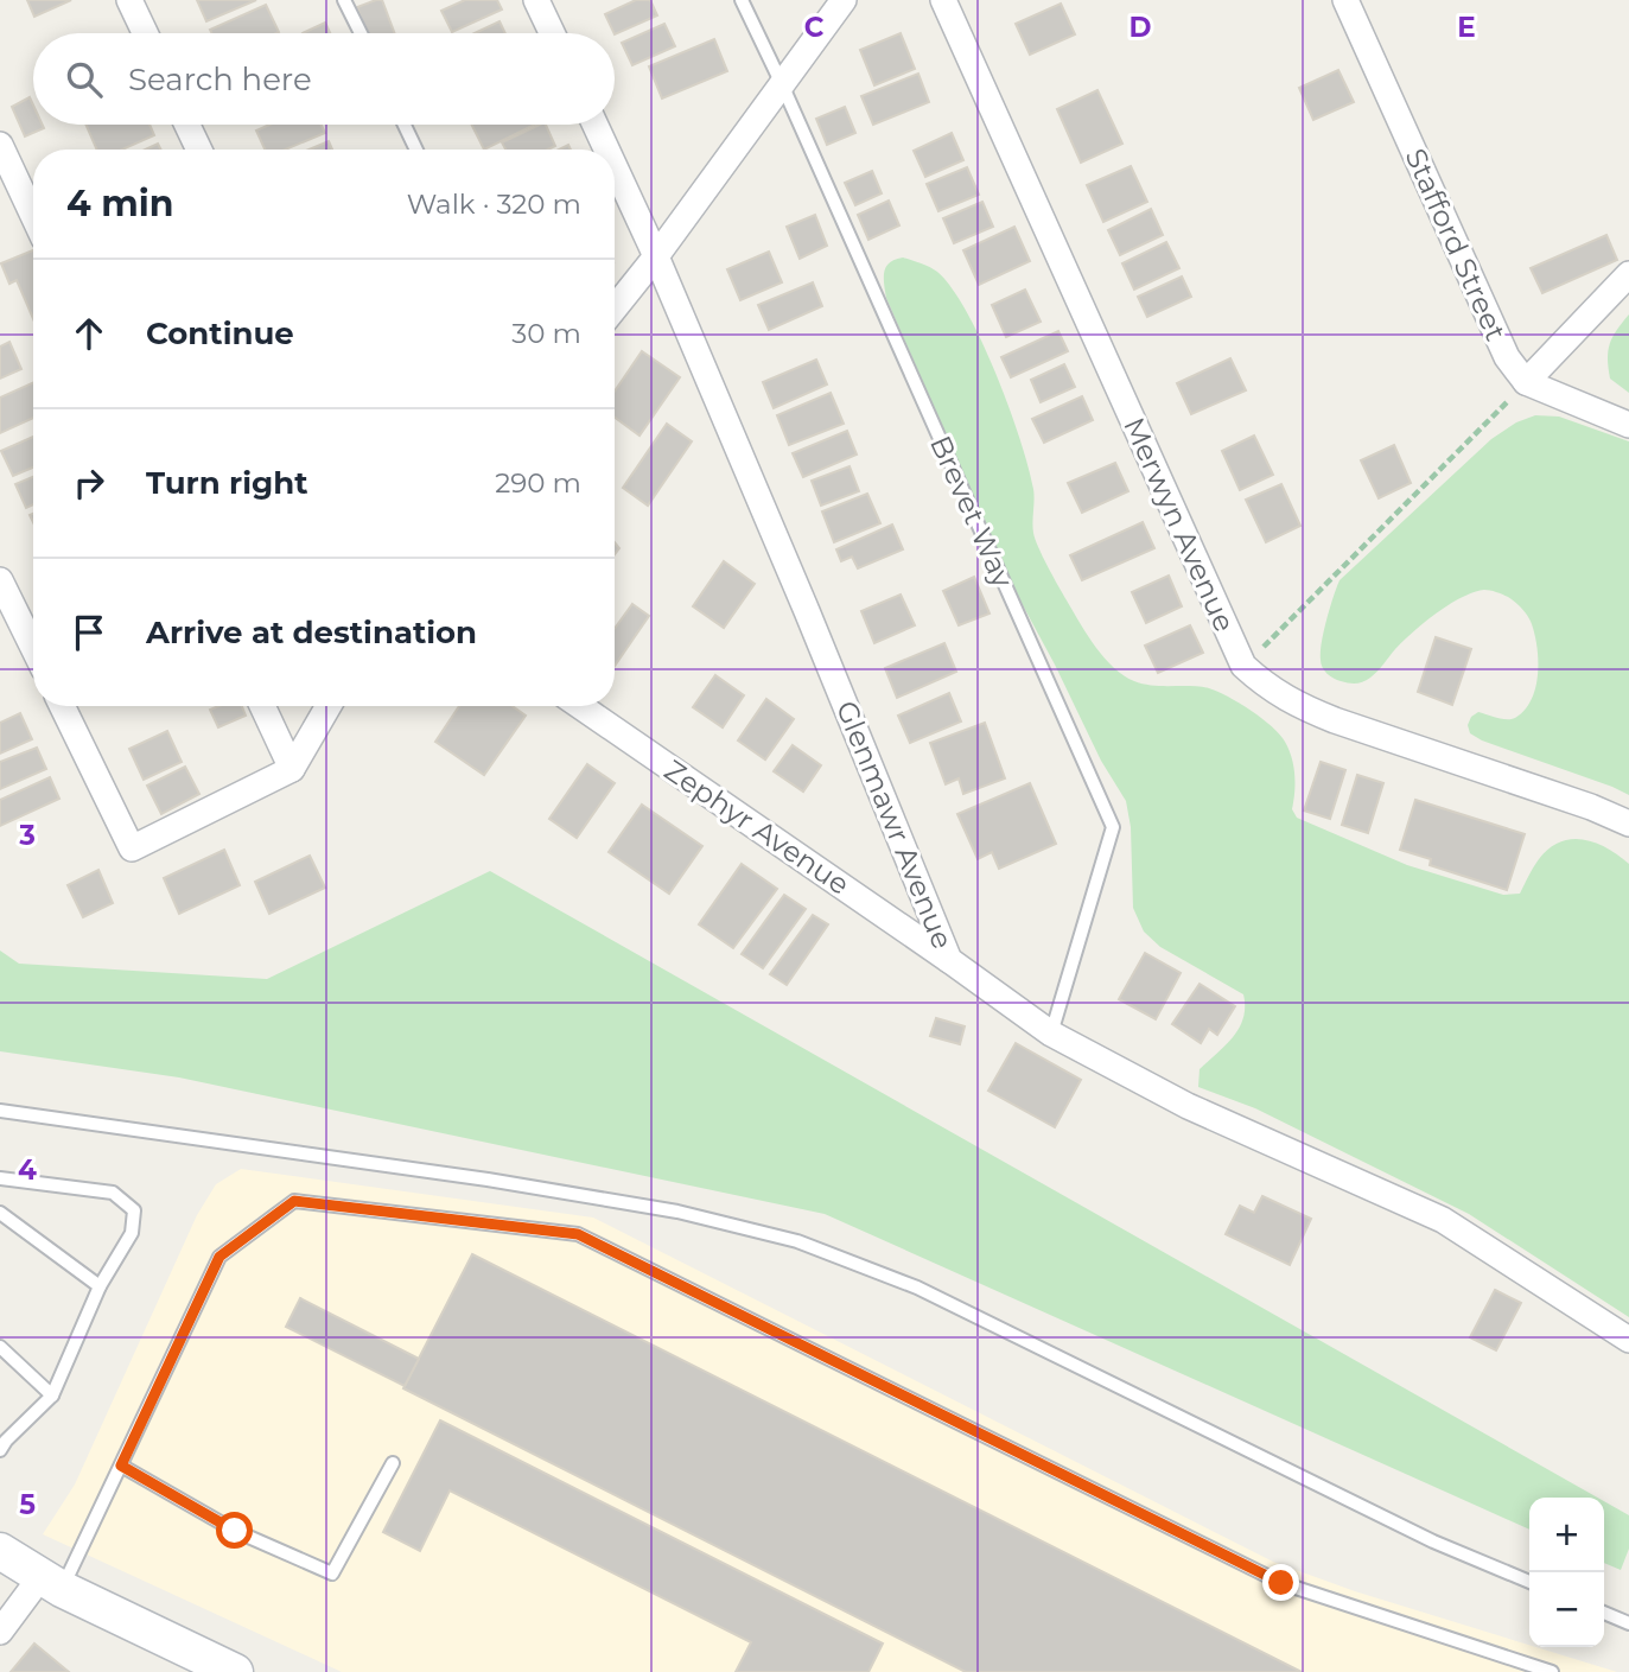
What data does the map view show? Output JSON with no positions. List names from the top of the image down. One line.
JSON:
{"streets":{"street":["Stafford Street","Merwyn Avenue","Glenmawr Avenue","Zephyr Avenue"],"lane":["Brevet Way"]},"crossings":[["Brevet Way","Glenmawr Avenue"],["Glenmawr Avenue","Zephyr Avenue"]],"page":{"search":"Search here","heading":["4 min","Walk · 320 m"],"list":[["Continue","30 m"],["Turn right","290 m"],"Arrive at destination"],"map_buttons":["+","−"]},"grid":{"columns":["C","D","E"],"rows":["3","4","5"]}}
